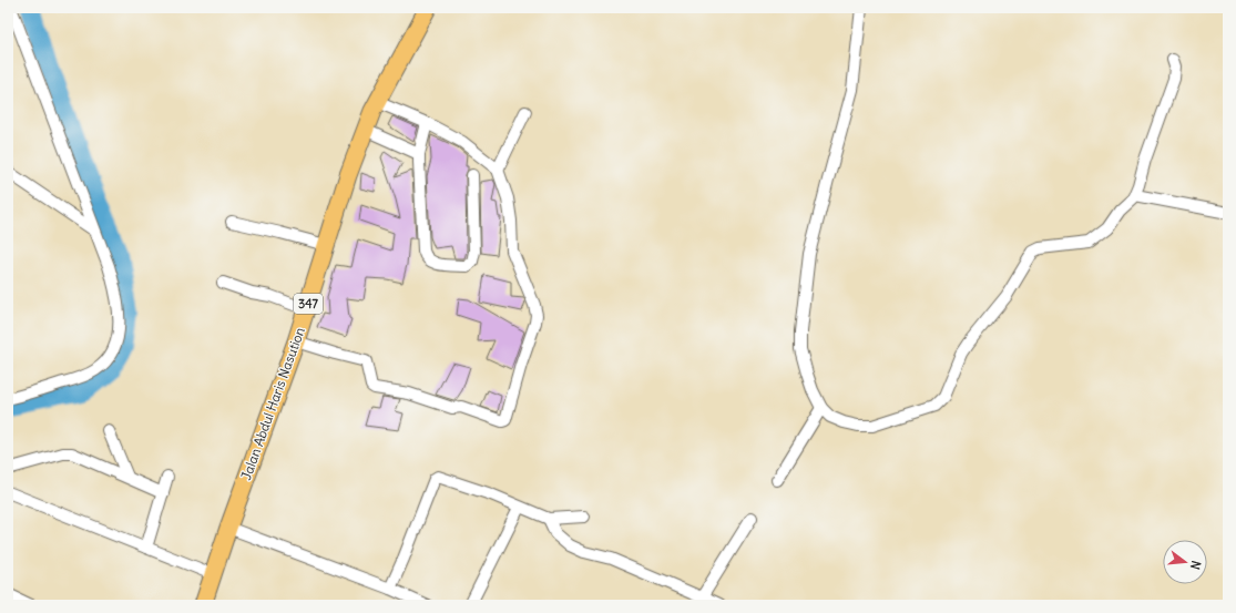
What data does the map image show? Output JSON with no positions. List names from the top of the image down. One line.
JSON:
{"streets":{"main road":["347","Jalan Abdul Haris Nasution"]},"north":"right"}
